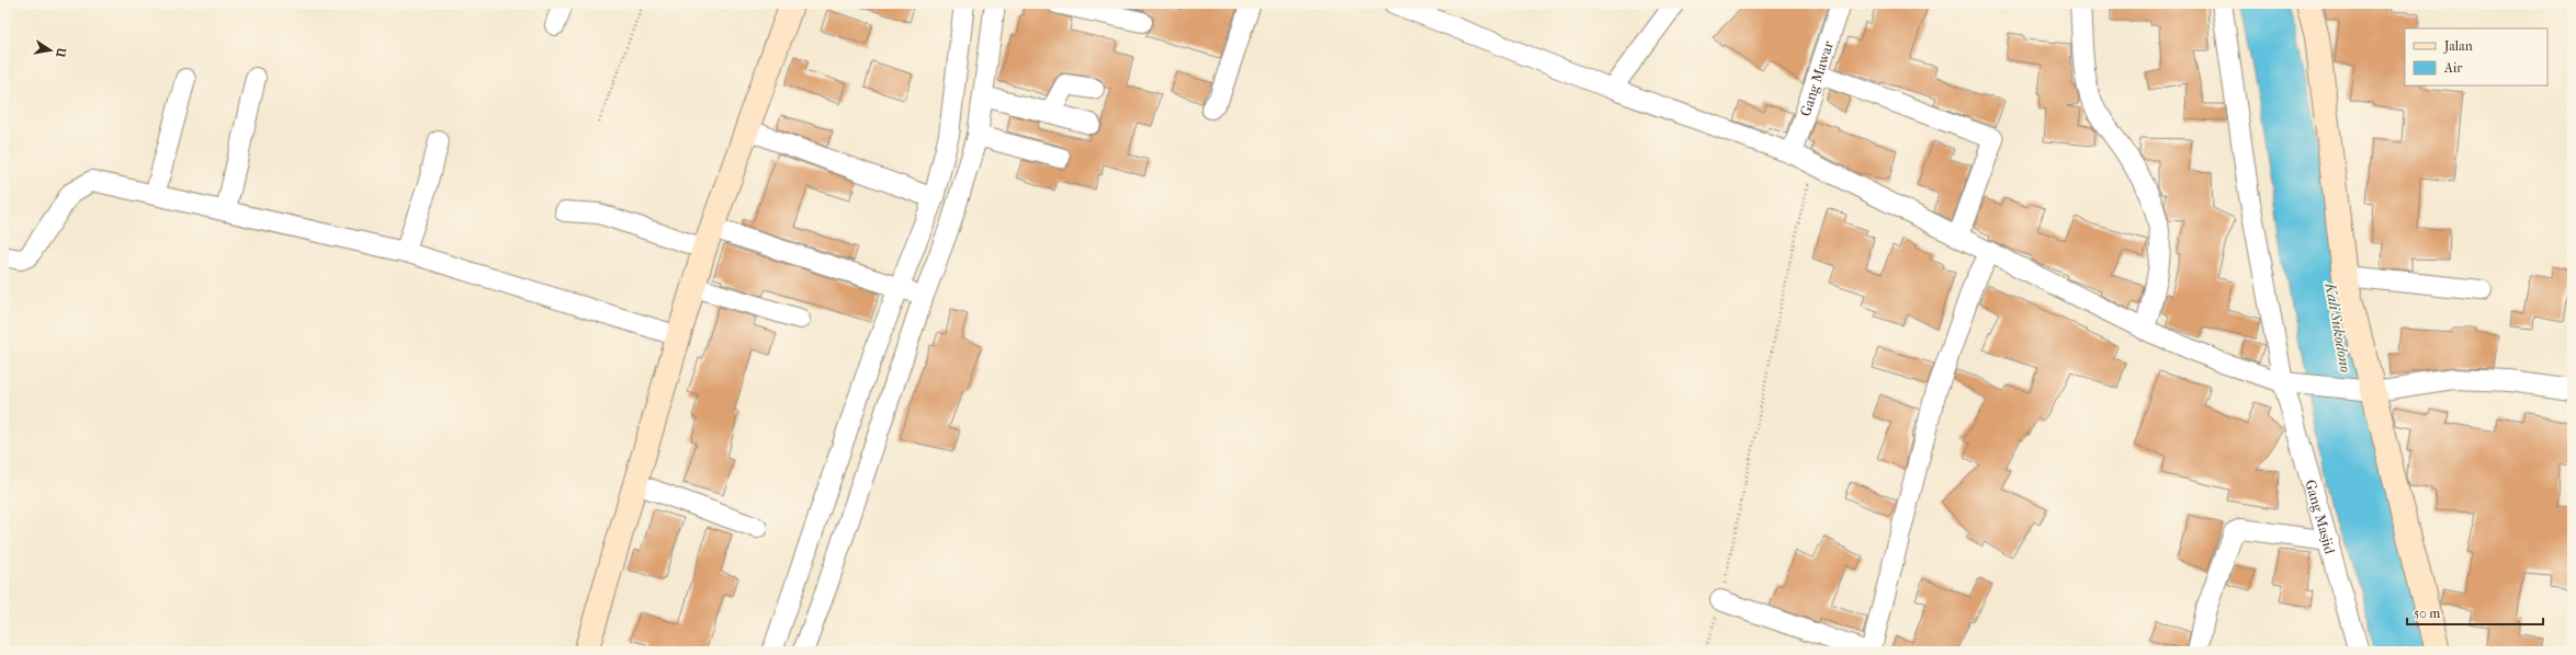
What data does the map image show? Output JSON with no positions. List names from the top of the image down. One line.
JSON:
{"streets":{"street":["Gang Mawar","Gang Masjid"]},"water":["Kali Sukodono"],"legend":["Jalan","Air"],"scale_bar":"50 m","north":"right"}
